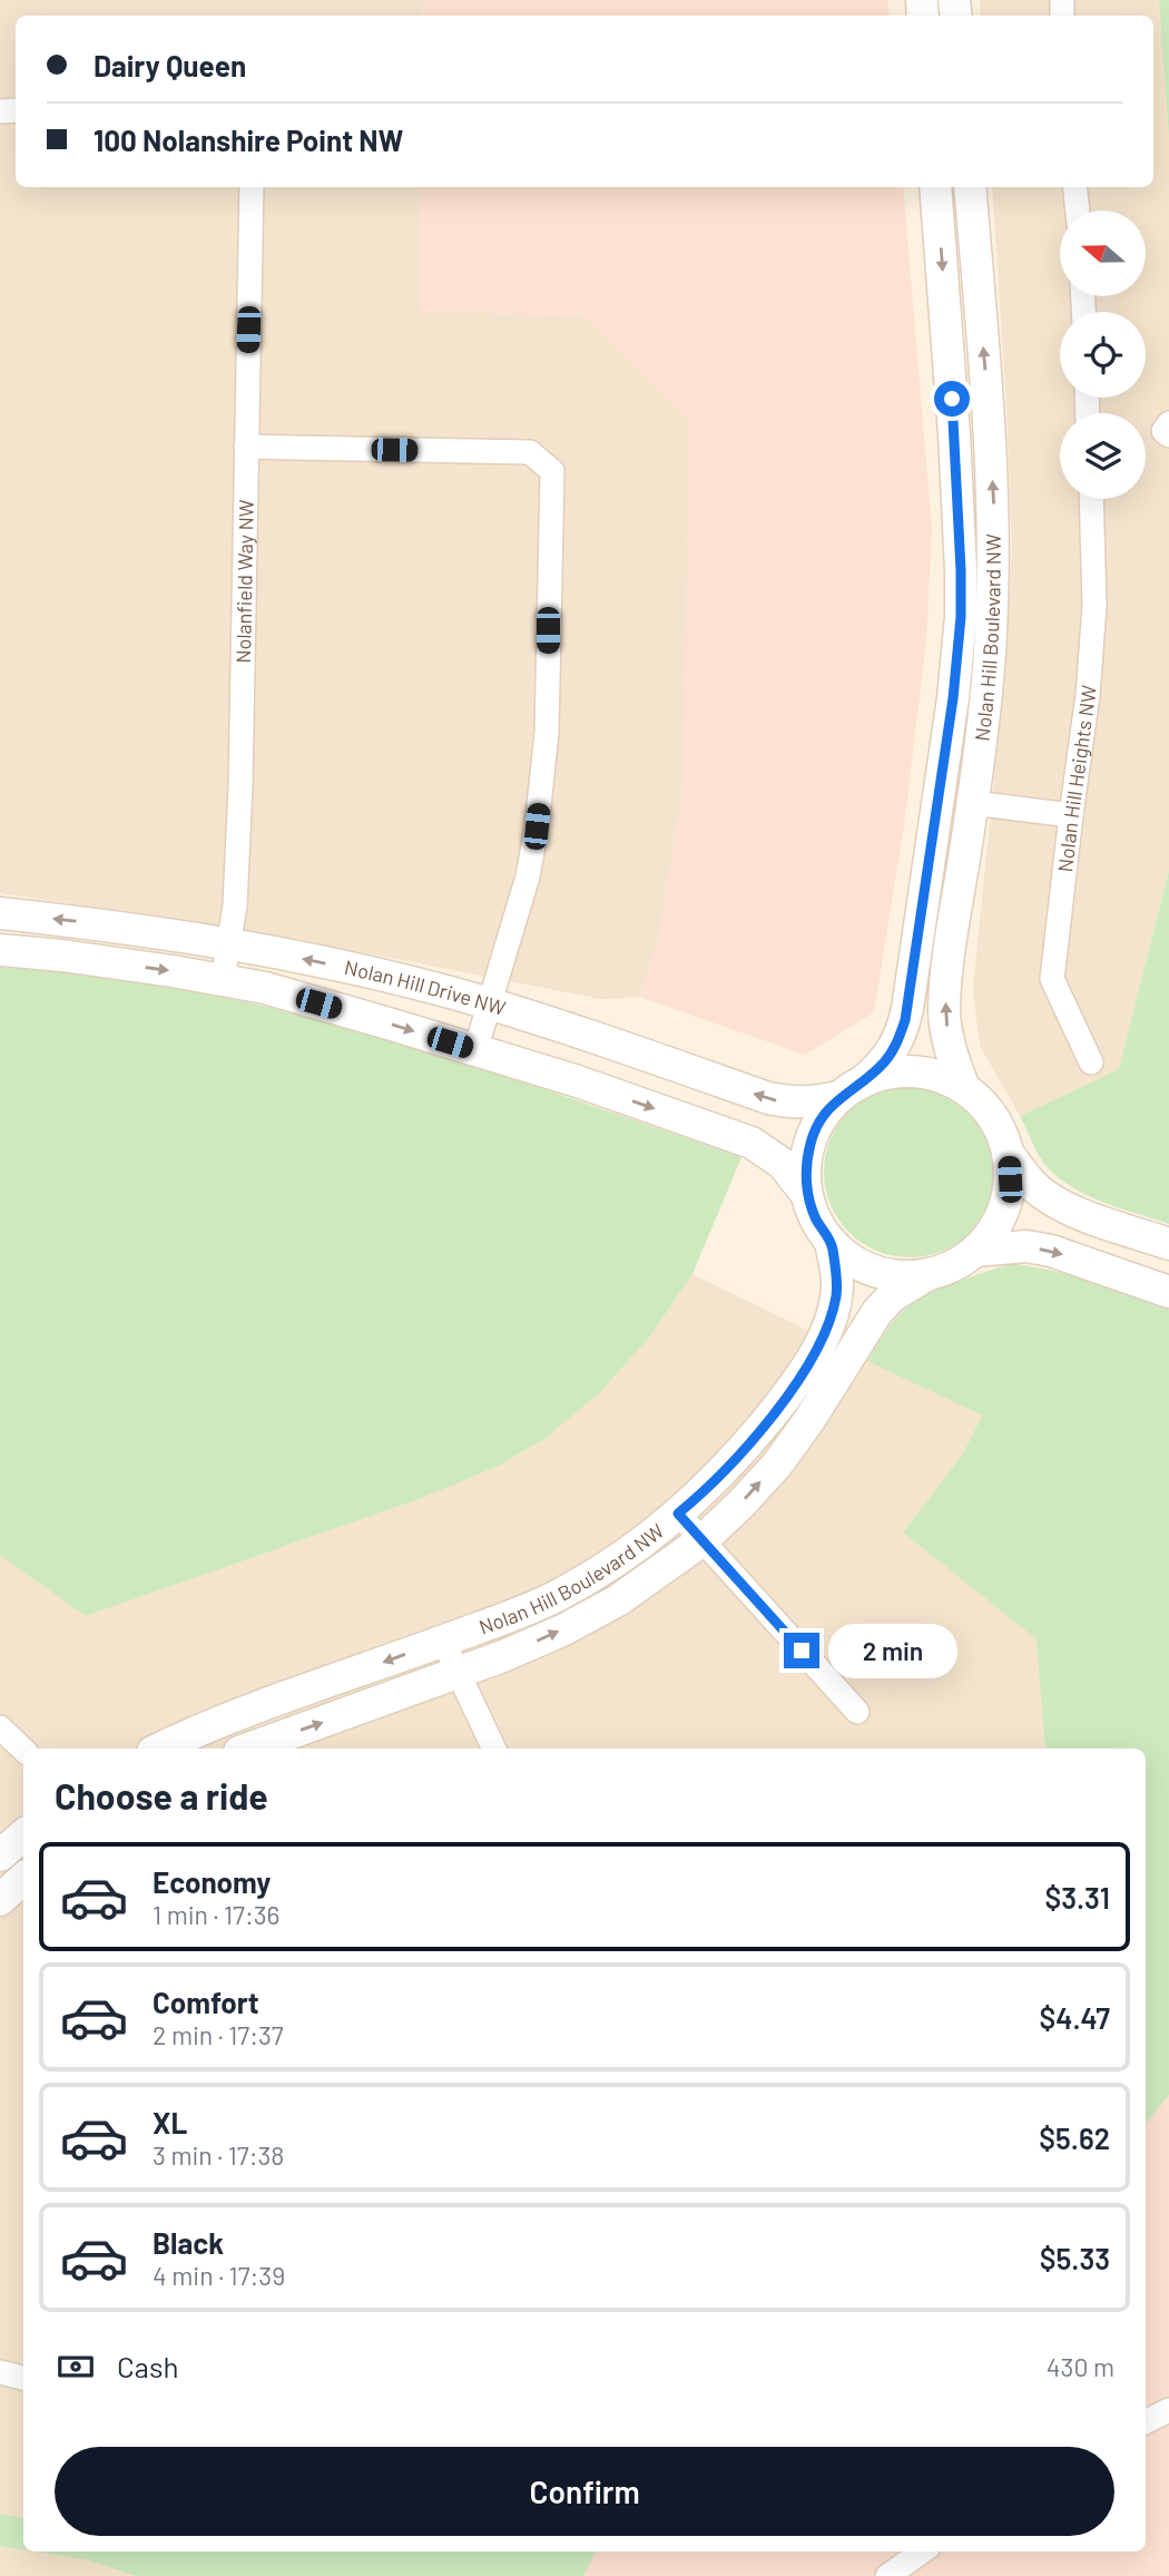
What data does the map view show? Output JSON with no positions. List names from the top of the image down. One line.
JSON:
{"streets":{"street":["Nolanfield Way NW","Nolan Hill Boulevard NW","Nolan Hill Heights NW","Nolan Hill Drive NW"]},"crossings":[["Nolanfield Way NW","Nolan Hill Drive NW"],["Nolan Hill Boulevard NW","Nolan Hill Drive NW"]],"north":"left","page":{"banner":["Dairy Queen","100 Nolanshire Point NW"],"bubble":"2 min","heading":"Choose a ride","list":[{"name":"Economy","note":"1 min · 17:36","value":"$3.31"},{"name":"Comfort","note":"2 min · 17:37","value":"$4.47"},{"name":"XL","note":"3 min · 17:38","value":"$5.62"},{"name":"Black","note":"4 min · 17:39","value":"$5.33"}],"pay":["Cash","430 m"],"buttons":"Confirm"}}
